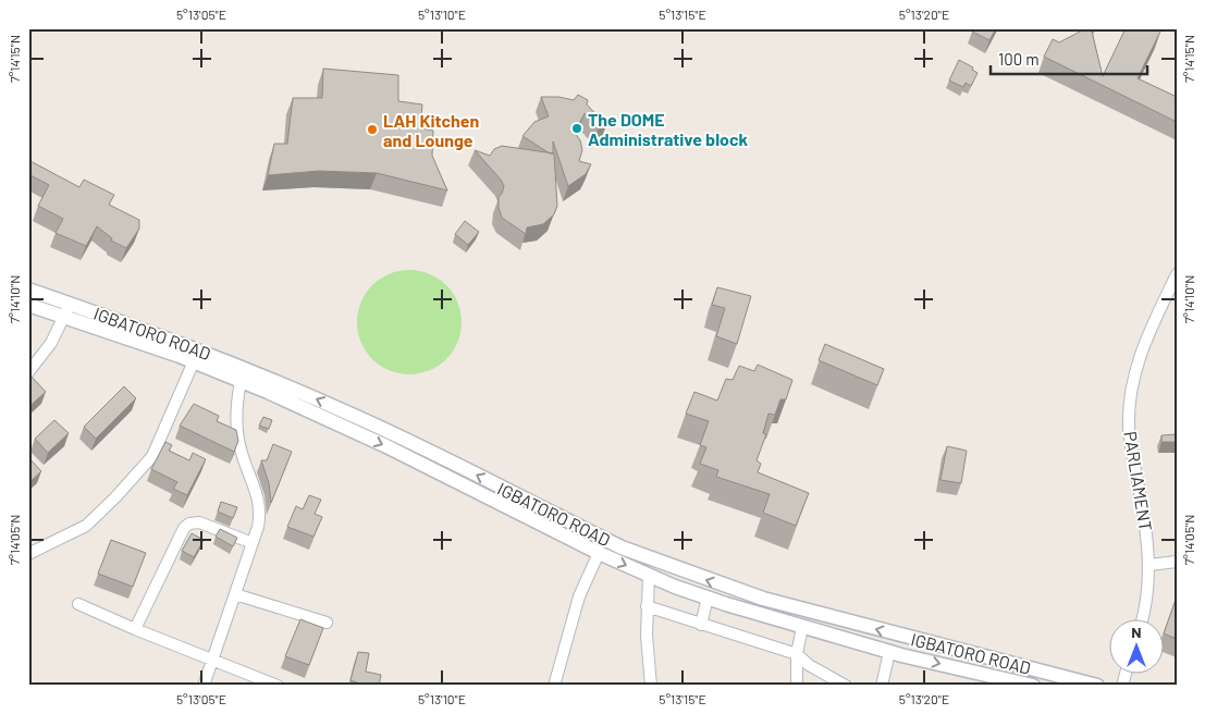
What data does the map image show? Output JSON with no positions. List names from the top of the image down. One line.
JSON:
{"streets":{"street":["IGBATORO ROAD","PARLIAMENT"]},"places":["The DOME Administrative block","LAH Kitchen and Lounge"],"scale_bar":"100 m","north":"top","coordinates":["5°13'05\"E","5°13'10\"E","5°13'15\"E","5°13'20\"E","7°14'15\"N","7°14'10\"N","7°14'05\"N"]}
